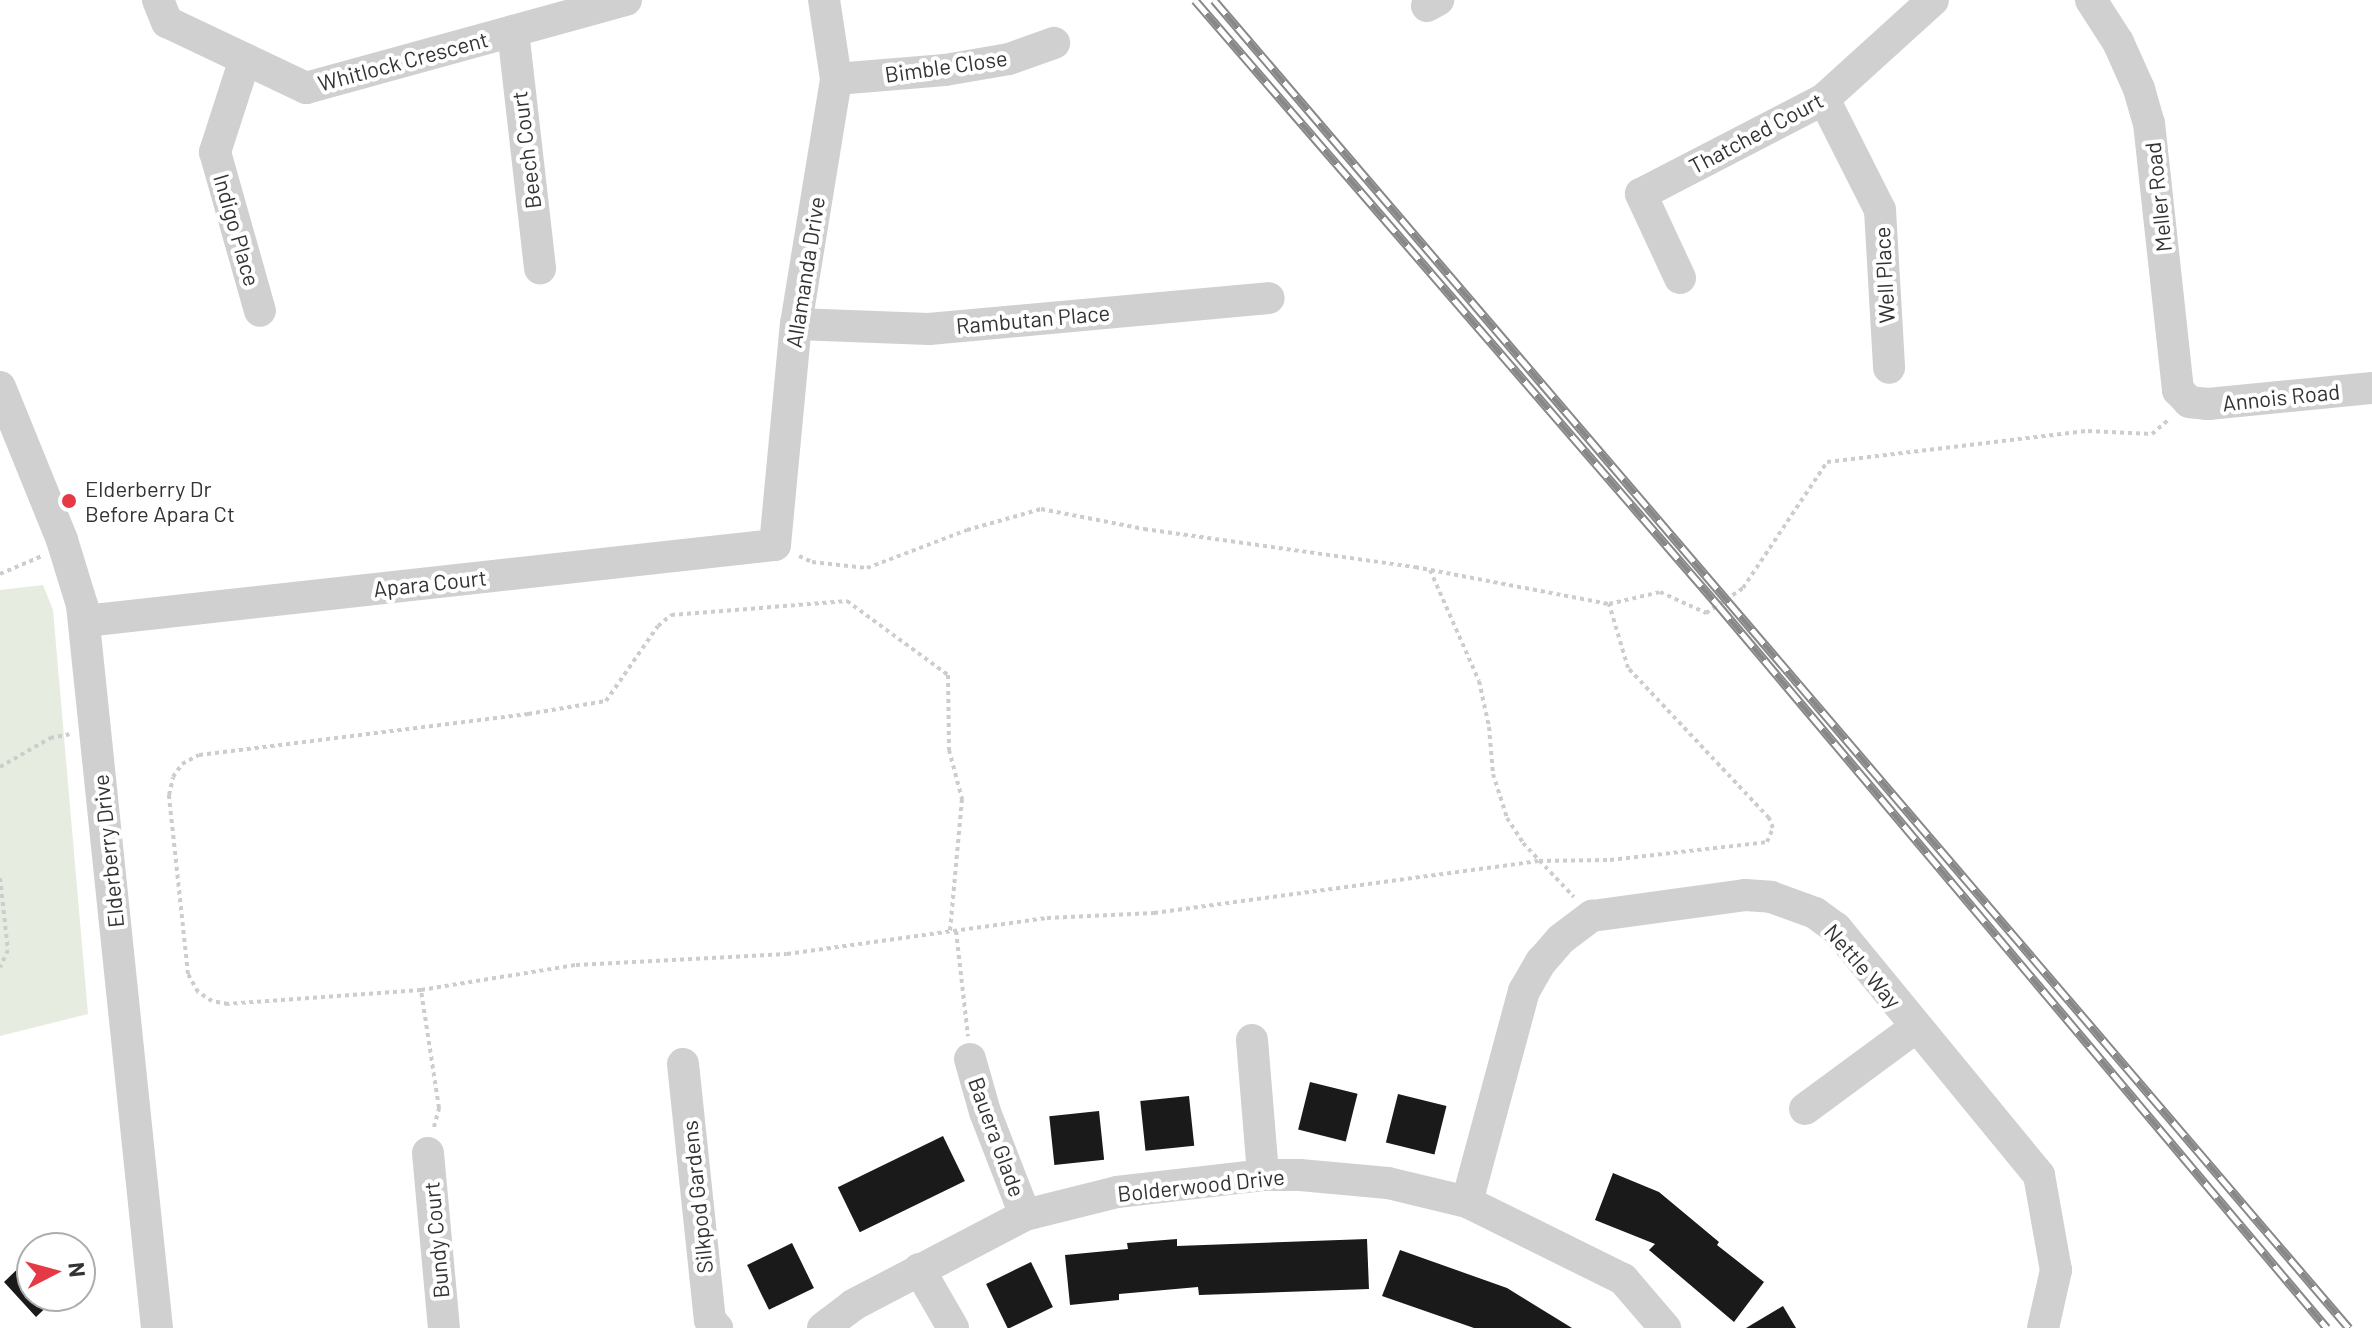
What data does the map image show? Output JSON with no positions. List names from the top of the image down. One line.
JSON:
{"streets":{"street":["Whitlock Crescent","Bimble Close","Thatched Court","Beech Court","Meller Road","Indigo Place","Allamanda Drive","Well Place","Rambutan Place","Annois Road","Apara Court","Elderberry Drive","Nettle Way","Bauera Glade","Bolderwood Drive","Silkpod Gardens","Bundy Court"]},"crossings":[["Whitlock Crescent","Beech Court"],["Whitlock Crescent","Indigo Place"],["Bimble Close","Allamanda Drive"],["Thatched Court","Well Place"],["Meller Road","Annois Road"],["Allamanda Drive","Rambutan Place"],["Allamanda Drive","Apara Court"],["Apara Court","Elderberry Drive"],["Nettle Way","Bolderwood Drive"],["Bauera Glade","Bolderwood Drive"]],"places":["Elderberry Dr Before Apara Ct"],"north":"right"}
